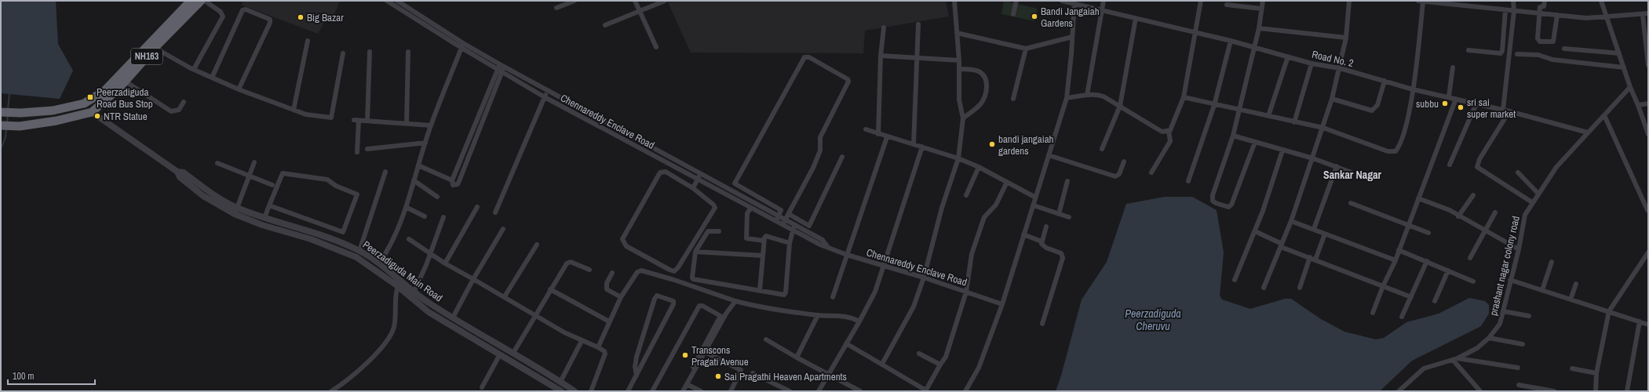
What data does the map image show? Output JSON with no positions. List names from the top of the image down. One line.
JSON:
{"streets":{"highway":["NH163"],"street":["Road No. 2","Chennareddy Enclave Road","prashant nagar colony road","Peerzadiguda Main Road"]},"crossings":[["NH163","Peerzadiguda Main Road"],["Road No. 2","prashant nagar colony road"]],"districts":["Sankar Nagar"],"water":["Peerzadiguda Cheruvu"],"places":{"other":["Bandi Jangaiah Gardens","Big Bazar","subbu","sri sai super market","NTR Statue","bandi jangaiah gardens","Transcons Pragati Avenue","Sai Pragathi Heaven Apartments"],"transit":["Peerzadiguda Road Bus Stop"]},"scale_bar":"100 m"}
